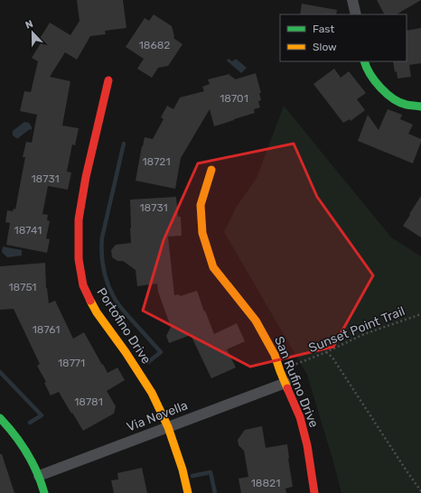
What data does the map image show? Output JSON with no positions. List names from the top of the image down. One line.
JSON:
{"streets":{"street":["Portofino Drive","San Rufino Drive","Via Novella"],"path":["Sunset Point Trail"]},"crossings":[["Portofino Drive","Via Novella"],["Sunset Point Trail","San Rufino Drive"],["San Rufino Drive","Via Novella"]],"house_numbers":["18682","18701","18721","18731","18731","18741","18751","18761","18771","18781","18821"],"legend":["Fast","Slow"],"north":"top"}
